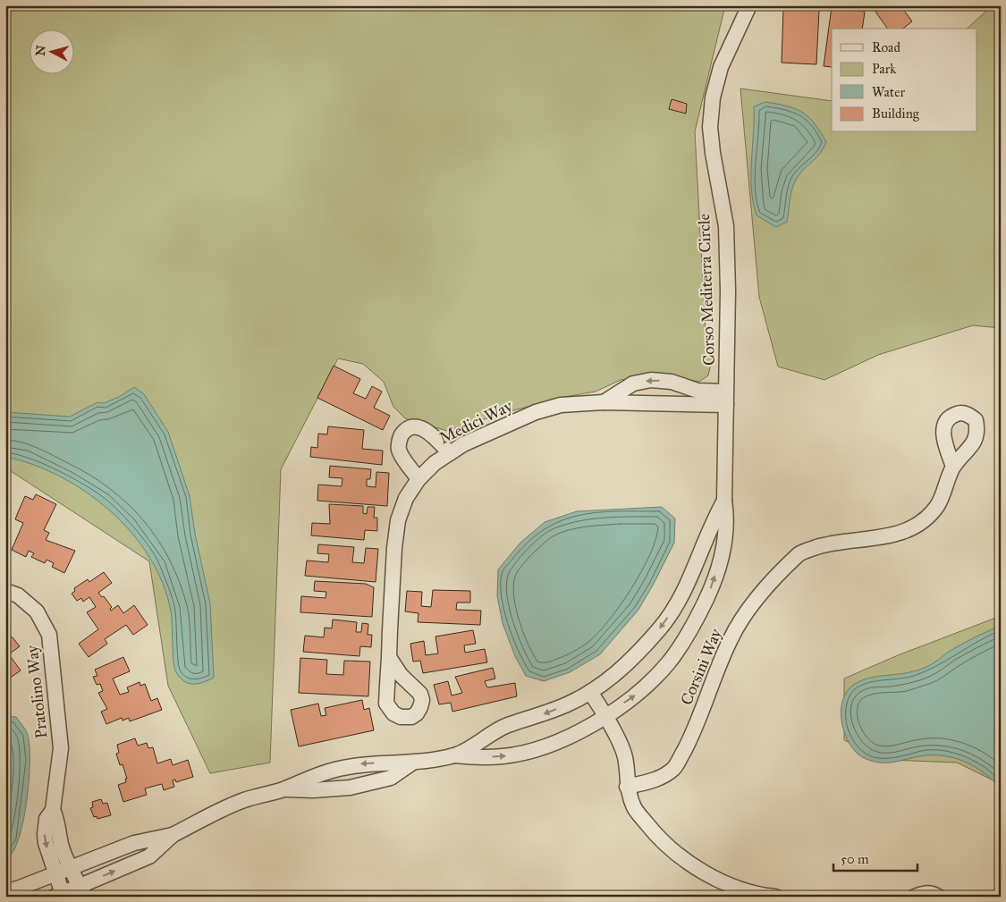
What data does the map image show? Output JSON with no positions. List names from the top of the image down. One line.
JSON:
{"streets":{"street":["Corso Mediterra Circle","Medici Way","Corsini Way","Pratolino Way"]},"crossings":[["Corso Mediterra Circle","Medici Way"],["Corso Mediterra Circle","Pratolino Way"]],"legend":["Road","Park","Water","Building"],"scale_bar":"50 m","north":"left"}
